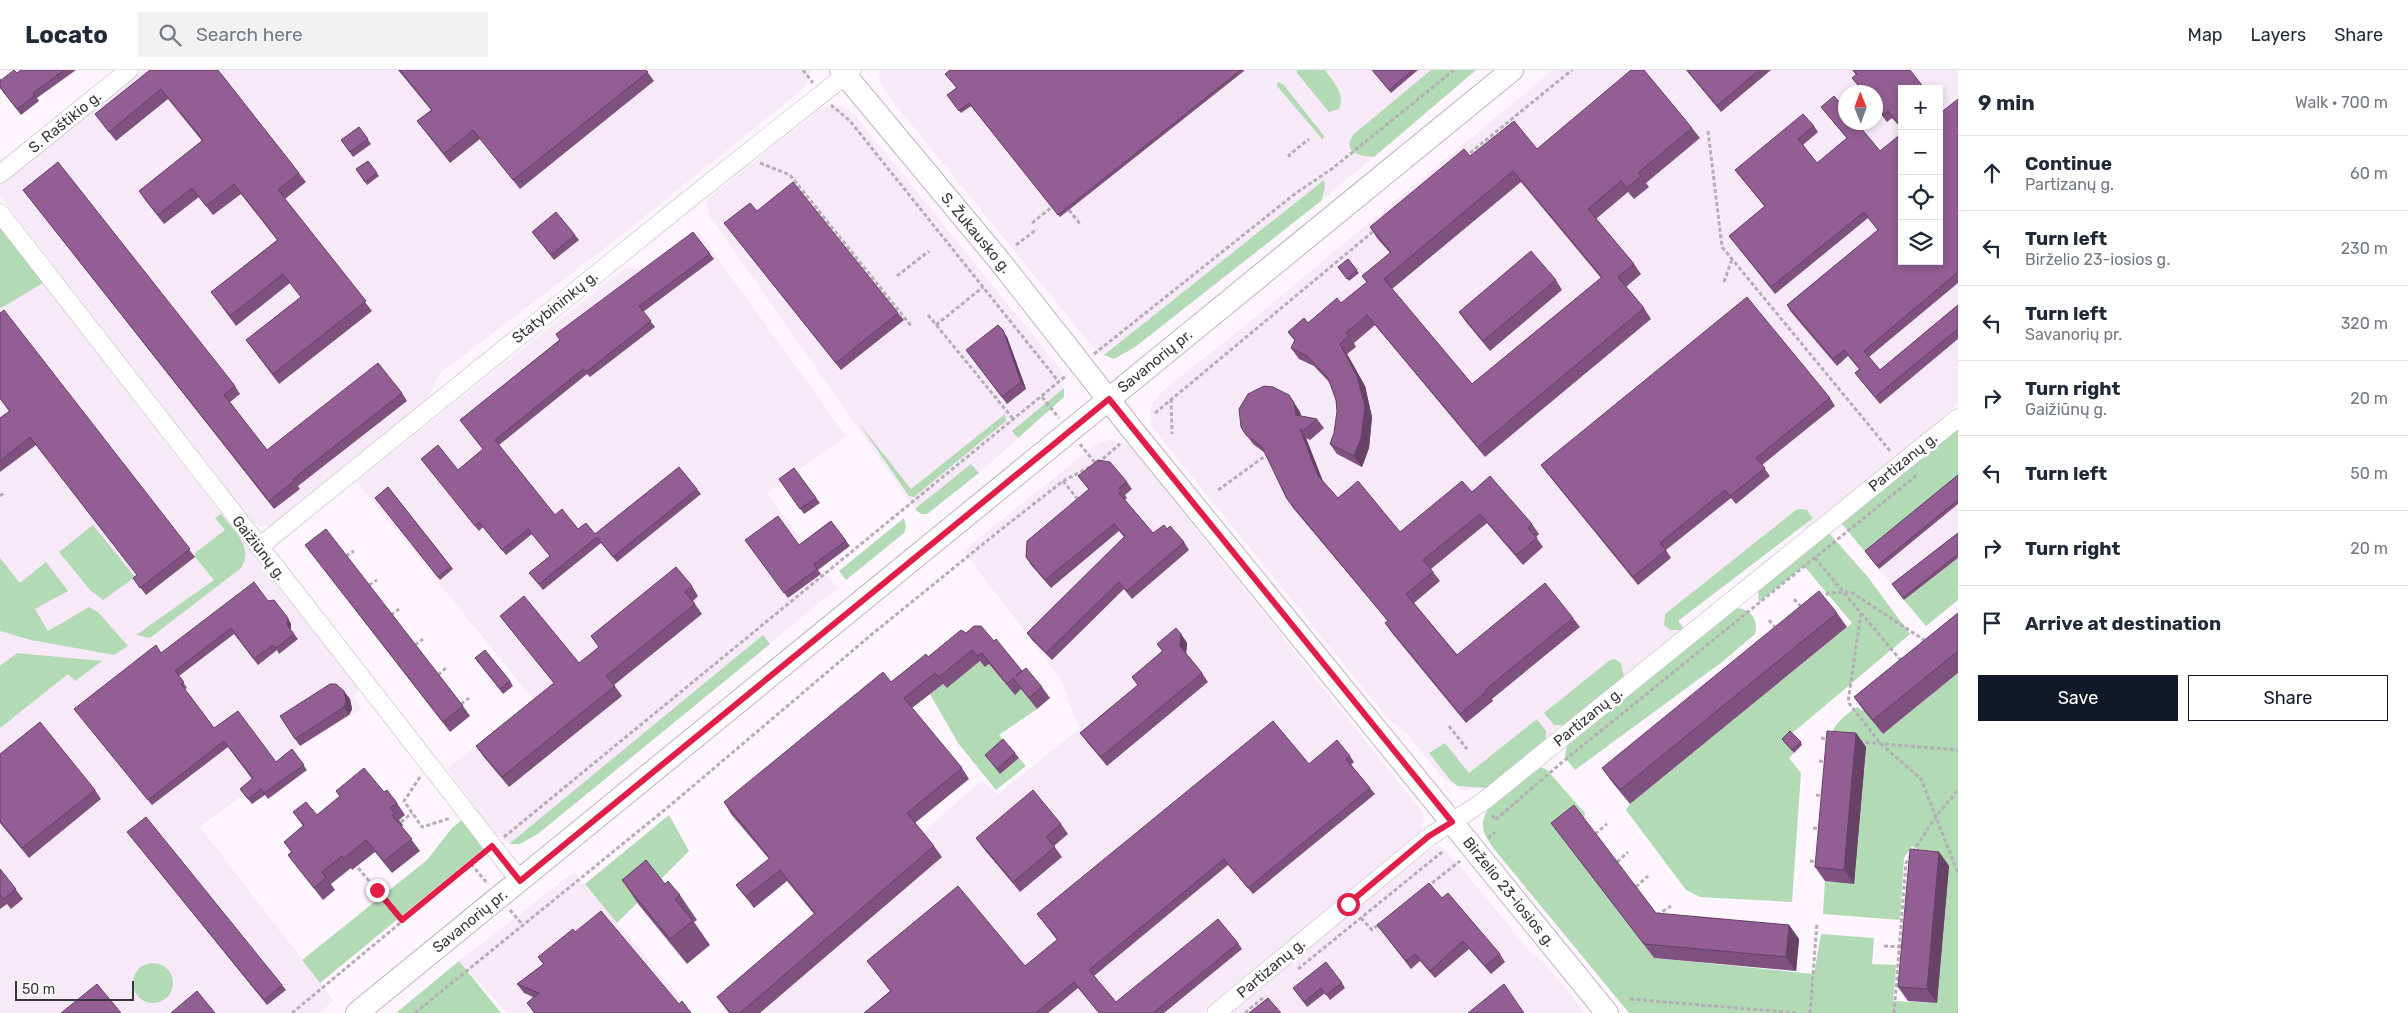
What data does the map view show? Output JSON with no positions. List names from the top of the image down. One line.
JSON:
{"streets":{"main road":["S. Žukausko g.","Savanorių pr.","Birželio 23-iosios g."],"street":["S. Raštikio g.","Statybininkų g.","Partizanų g.","Gaižiūnų g."]},"crossings":[["S. Žukausko g.","Statybininkų g."],["S. Žukausko g.","Savanorių pr."],["S. Žukausko g.","Birželio 23-iosios g."],["Statybininkų g.","Gaižiūnų g."],["Savanorių pr.","Gaižiūnų g."],["Savanorių pr.","Birželio 23-iosios g."],["Partizanų g.","Birželio 23-iosios g."]],"scale_bar":"50 m","north":"top","page":{"header":"Locato","search":"Search here","nav":["Map","Layers","Share"],"heading":["9 min","Walk · 700 m"],"map_buttons":["+","−"],"list":[["Continue","Partizanų g.","60 m"],["Turn left","Birželio 23-iosios g.","230 m"],["Turn left","Savanorių pr.","320 m"],["Turn right","Gaižiūnų g.","20 m"],["Turn left","50 m"],["Turn right","20 m"],"Arrive at destination"],"buttons":["Save","Share"],"scale":"50 m"}}
